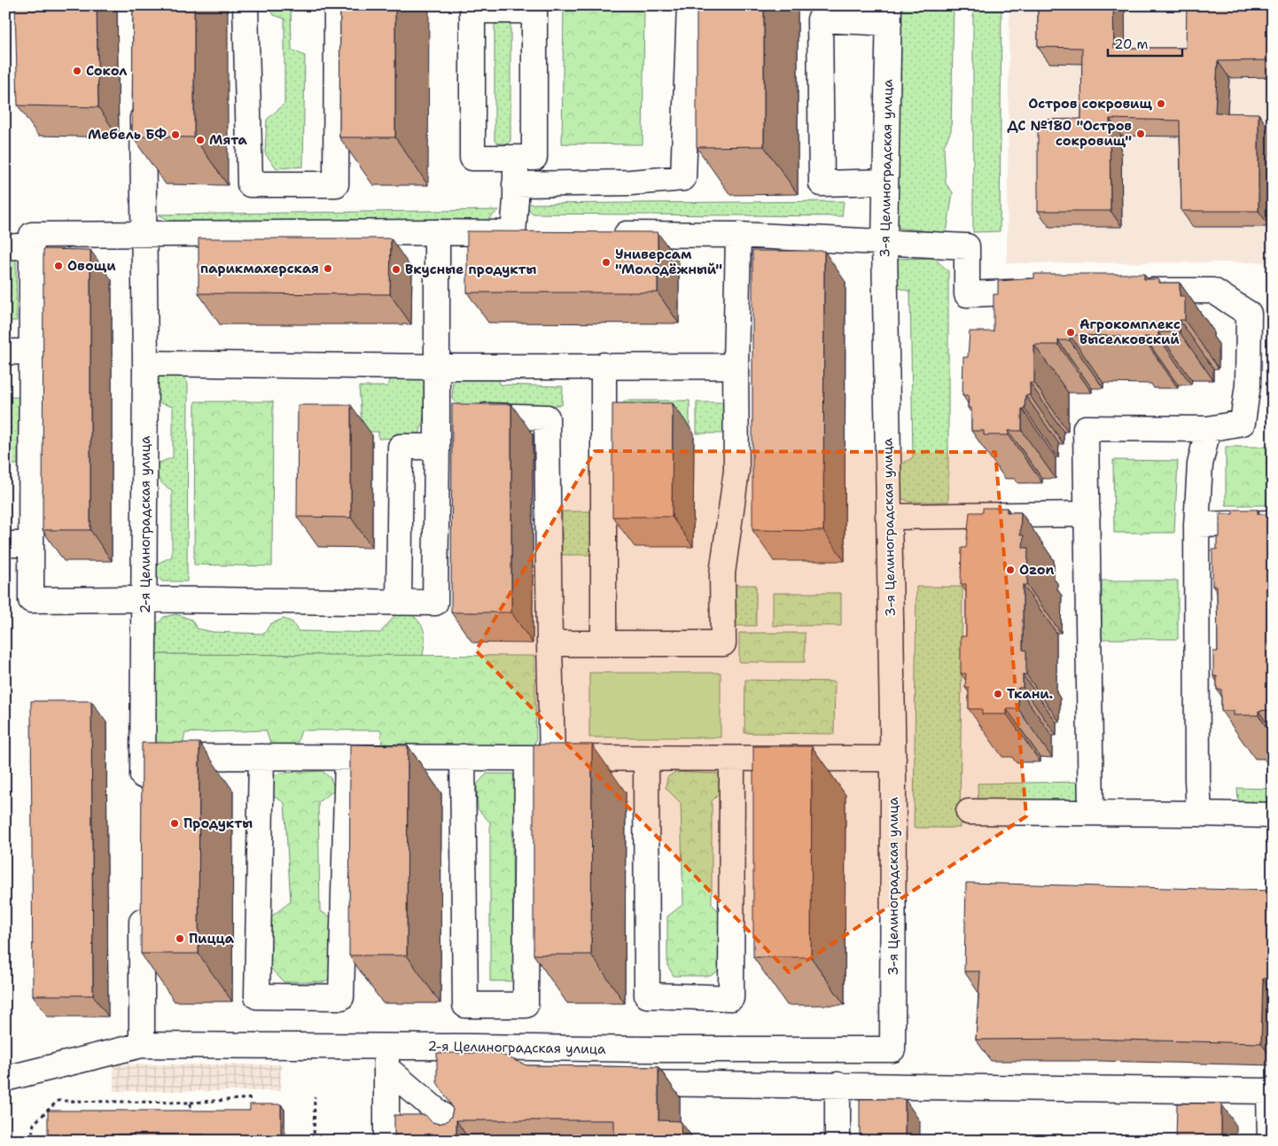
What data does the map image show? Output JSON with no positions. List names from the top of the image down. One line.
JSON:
{"streets":{"street":["3-я Целиноградская улица","2-я Целиноградская улица"]},"crossings":[["3-я Целиноградская улица","2-я Целиноградская улица"]],"places":["Сокол","Остров сокровищ","ДС №180 \"Остров сокровищ\"","Мебель БФ","Мята","Универсам \"Молодёжный\"","Овощи","парикмахерская","Вкусные продукты","Агрокомплекс Выселковский","Ozon","Ткани.","Продукты","Пицца"],"scale_bar":"20 m"}
